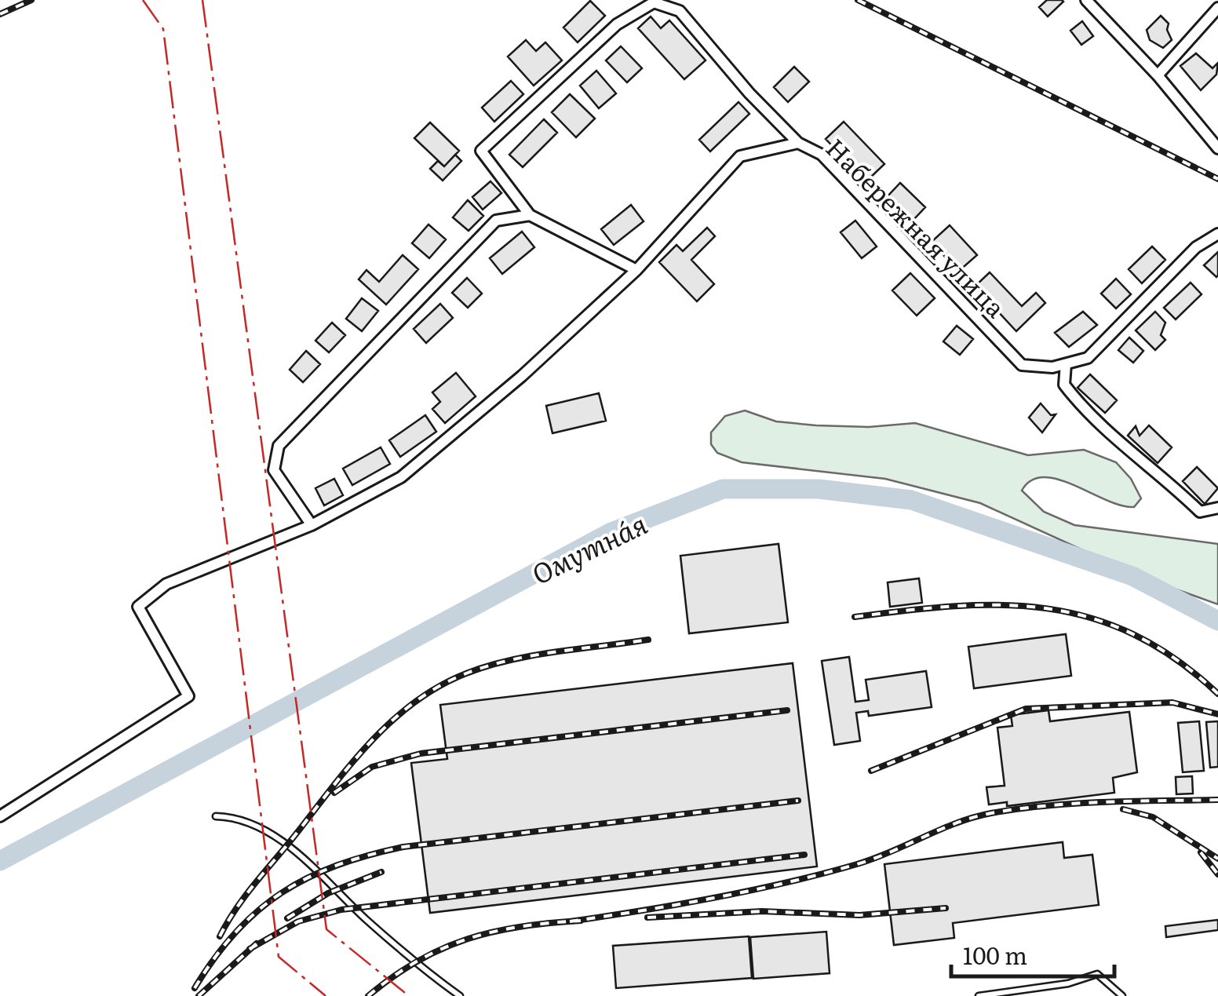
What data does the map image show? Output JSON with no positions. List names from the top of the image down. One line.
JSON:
{"streets":{"street":["Набережная улица"]},"water":["Омутна́я"],"scale_bar":"100 m"}
